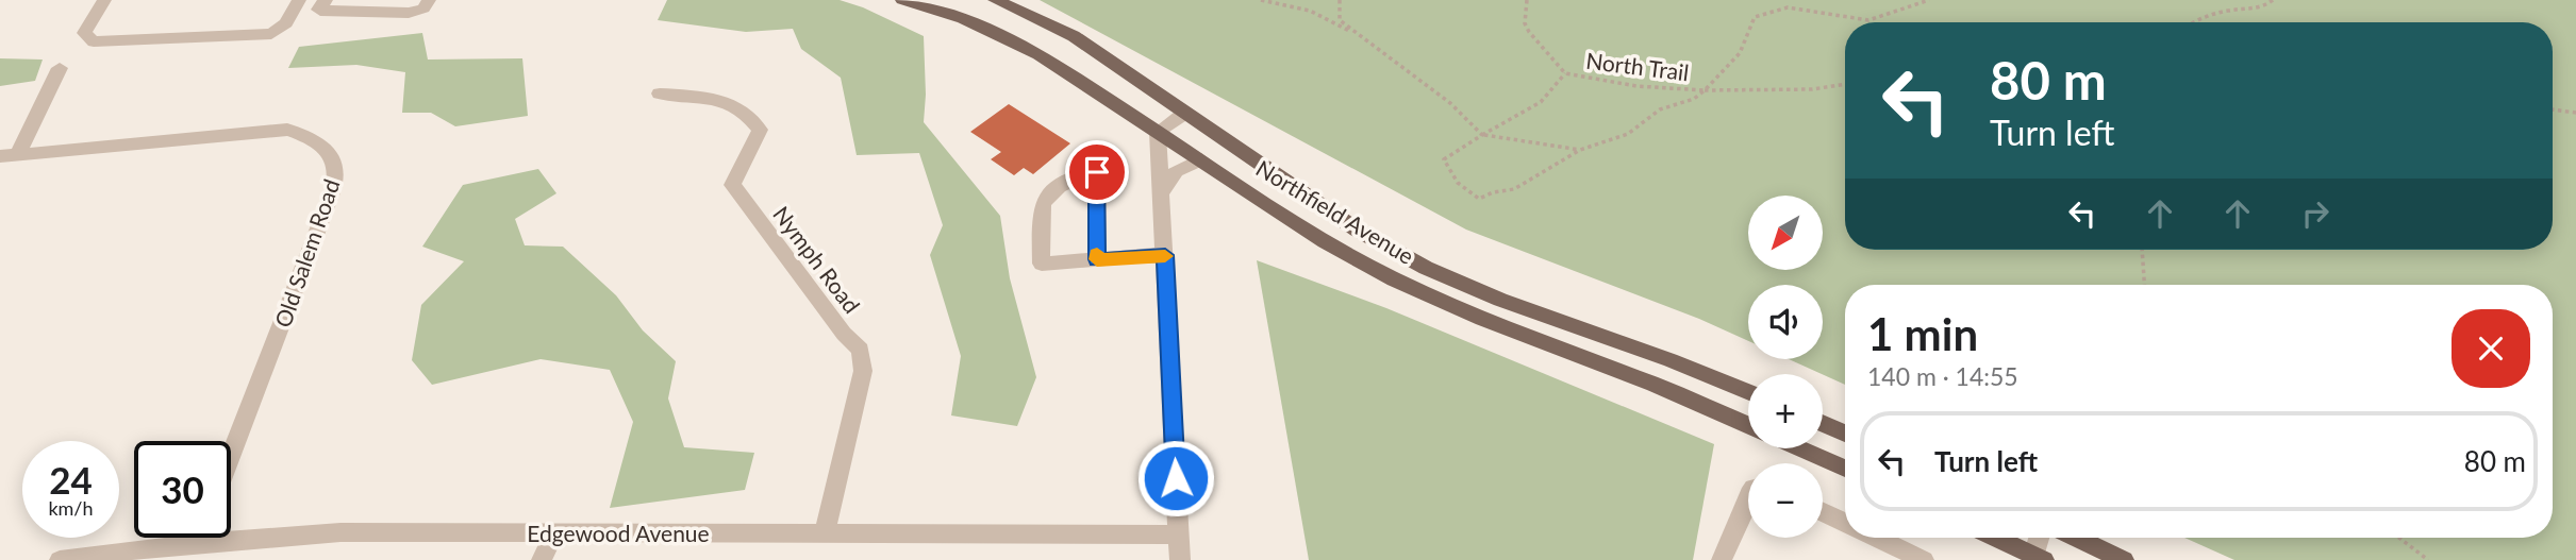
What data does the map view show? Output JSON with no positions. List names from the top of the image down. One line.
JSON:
{"streets":{"main road":["Northfield Avenue"],"street":["Old Salem Road","Nymph Road","Edgewood Avenue"],"path":["North Trail"]},"crossings":[["Nymph Road","Edgewood Avenue"]],"north":"bottom left","page":{"turn":["80 m","Turn left"],"map_buttons":["+","−"],"heading":["1 min","140 m · 14:55"],"list":[{"name":"Turn left","value":"80 m"}],"speed":"24 km/h","limit":"30"}}
